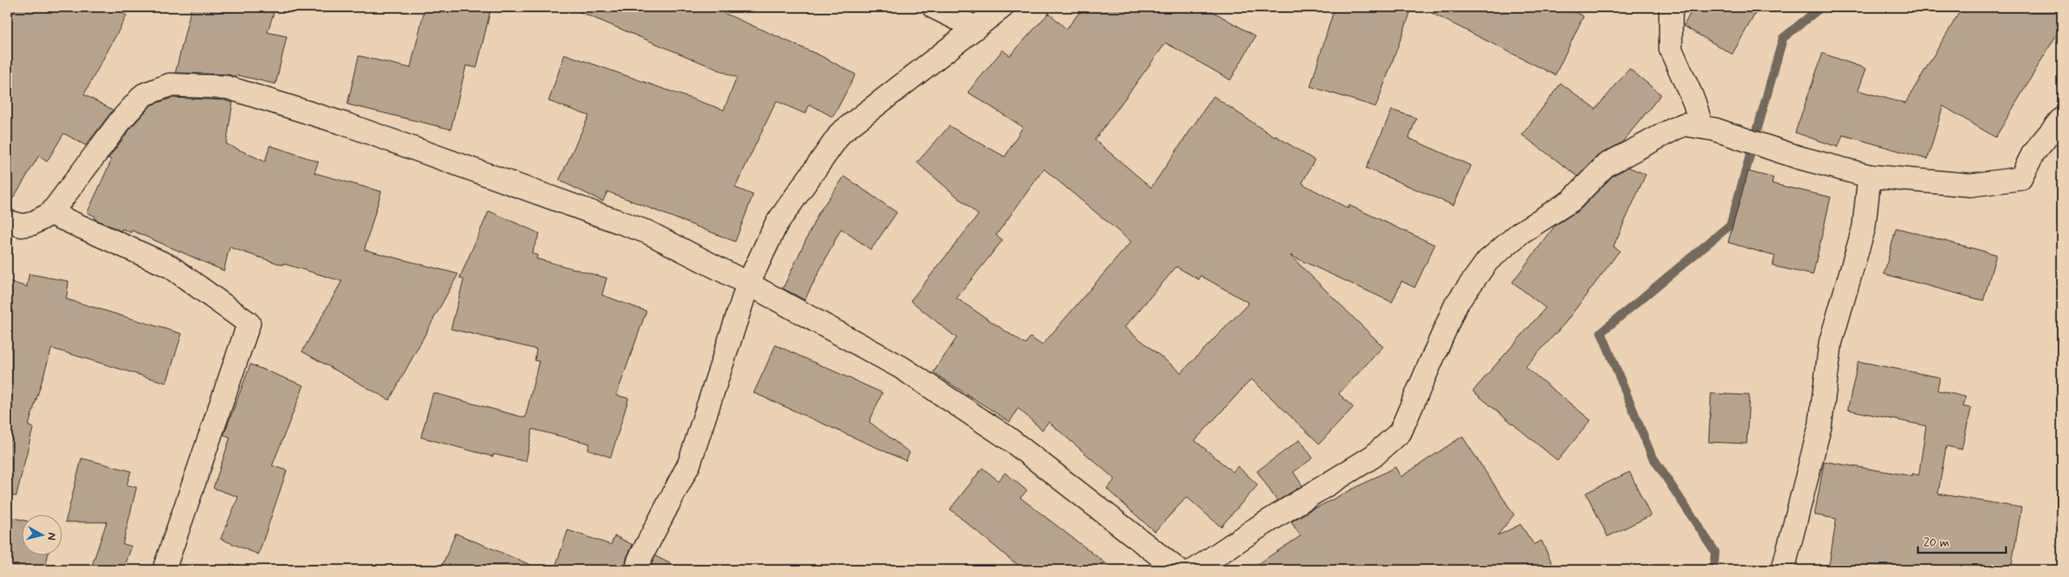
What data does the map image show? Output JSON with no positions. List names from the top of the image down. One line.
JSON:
{"scale_bar":"20 m","north":"right"}
